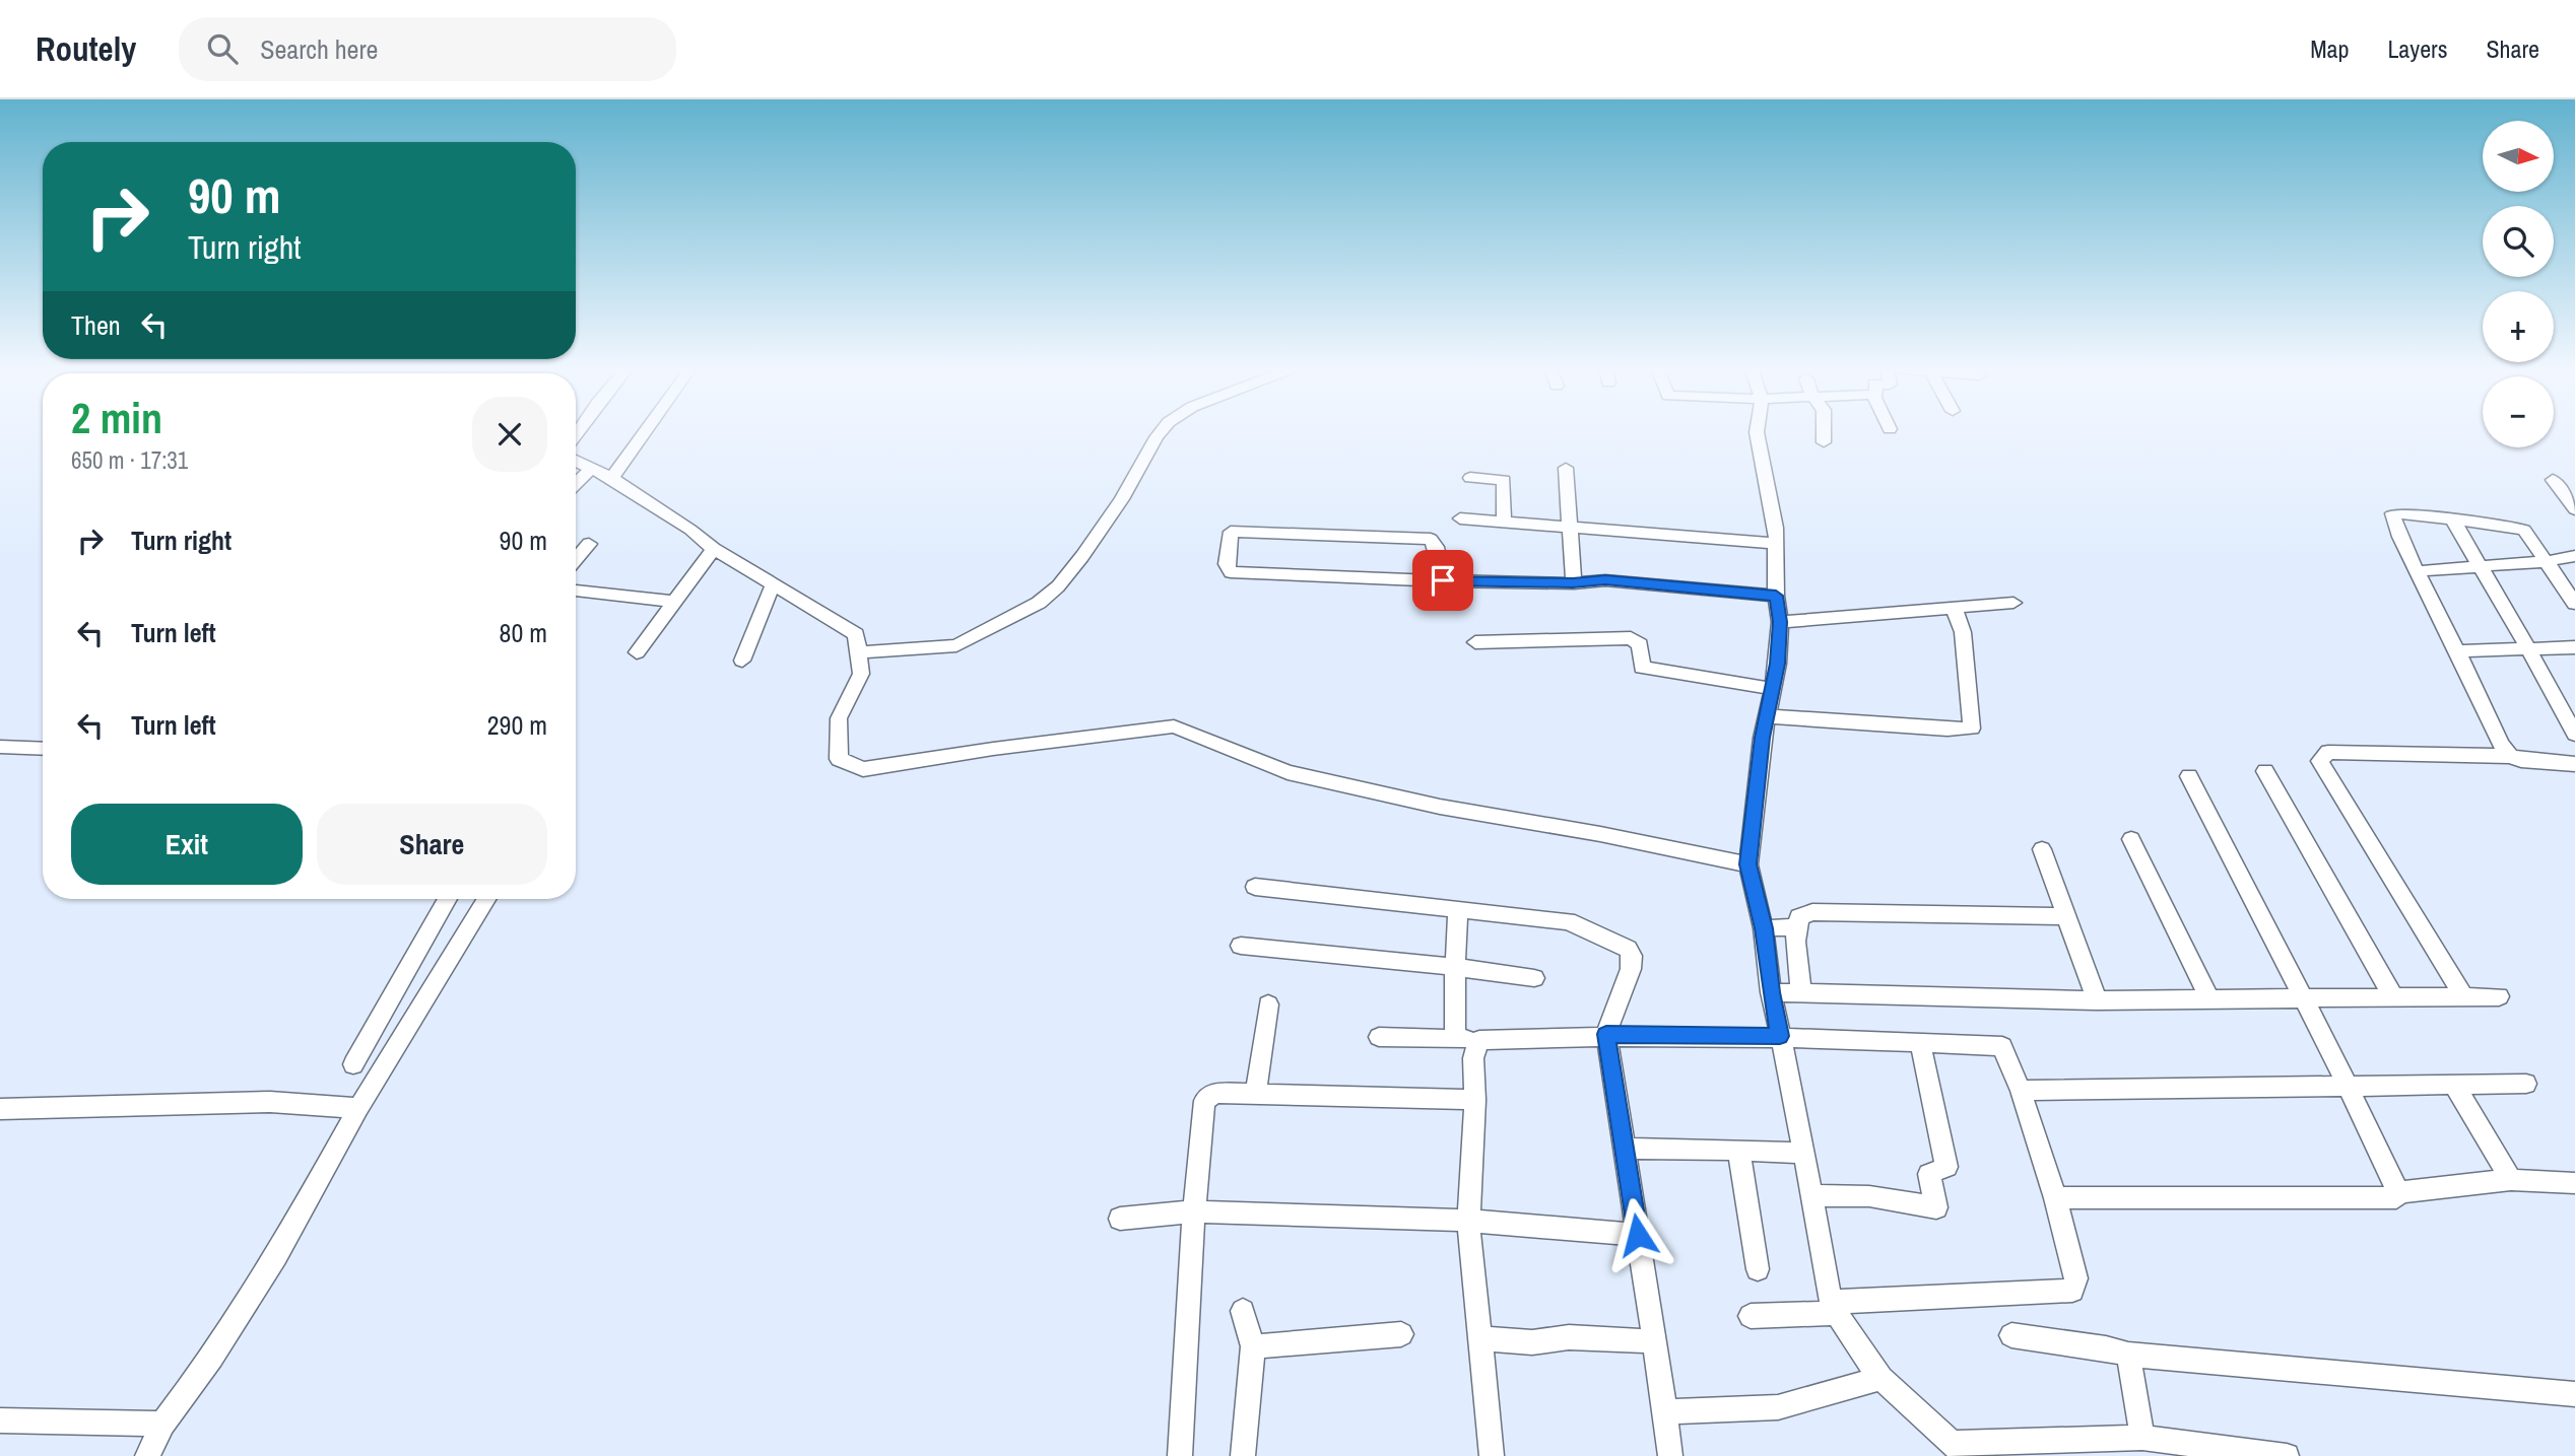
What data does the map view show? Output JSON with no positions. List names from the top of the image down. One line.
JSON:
{"north":"right","page":{"header":"Routely","search":"Search here","nav":["Map","Layers","Share"],"map_buttons":["+","−"],"turn":["90 m","Turn right"],"then":"Then","heading":["2 min","650 m · 17:31"],"list":[{"name":"Turn right","value":"90 m"},{"name":"Turn left","value":"80 m"},{"name":"Turn left","value":"290 m"}],"buttons":["Exit","Share"]}}
